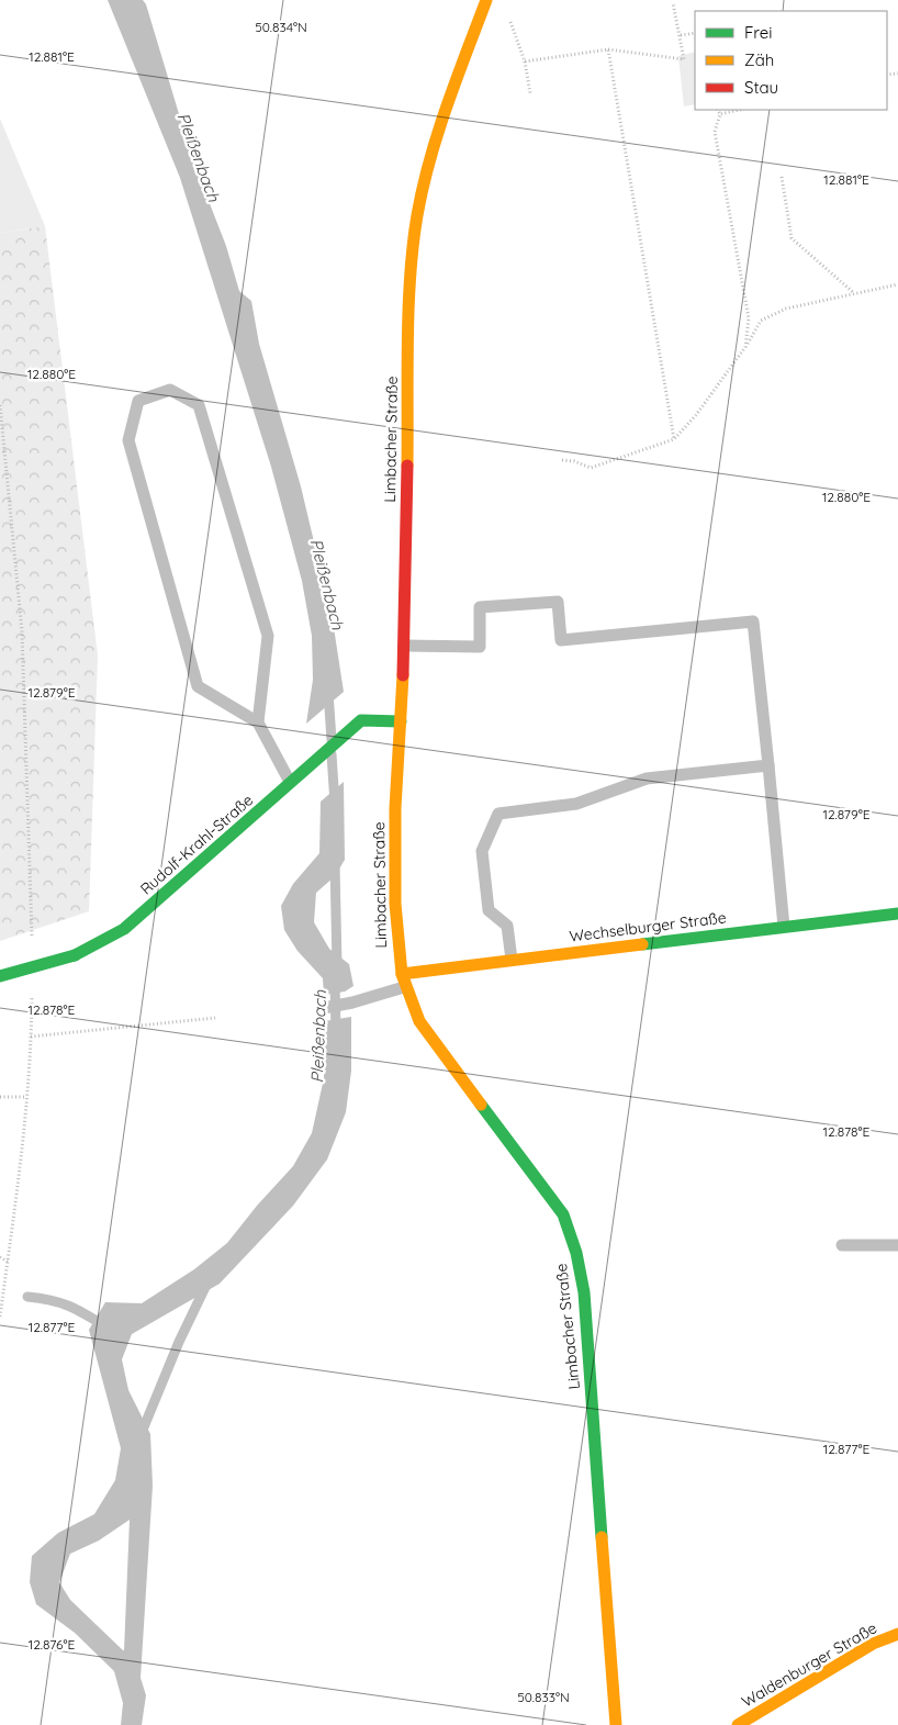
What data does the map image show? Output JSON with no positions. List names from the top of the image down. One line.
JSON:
{"streets":{"main road":["Limbacher Straße","Rudolf-Krahl-Straße","Wechselburger Straße","Waldenburger Straße"]},"crossings":[["Limbacher Straße","Rudolf-Krahl-Straße"],["Limbacher Straße","Wechselburger Straße"]],"water":["Pleißenbach"],"legend":["Frei","Zäh","Stau"],"coordinates":["50.834°N","12.881°E","12.880°E","12.879°E","12.878°E","12.877°E","12.876°E","50.833°N"]}
